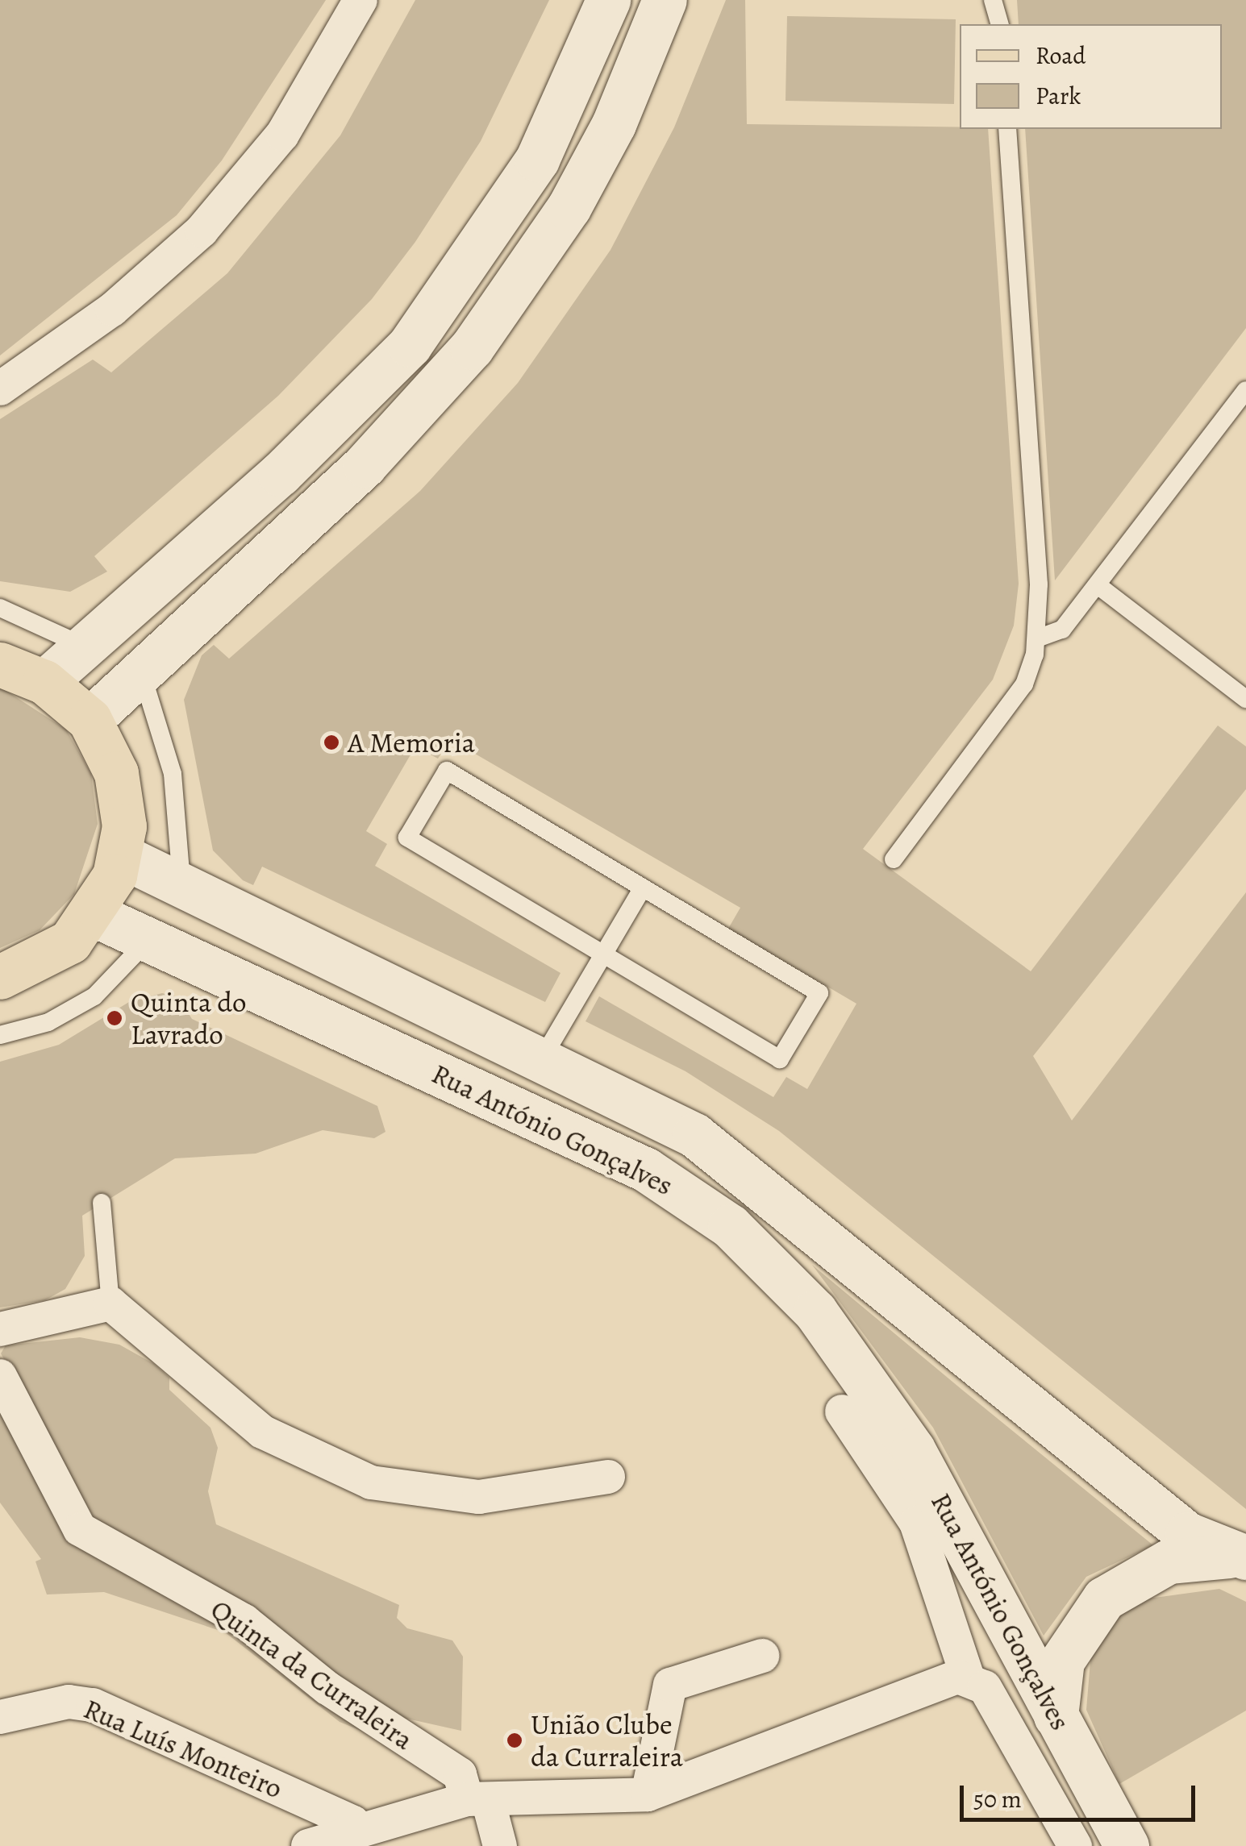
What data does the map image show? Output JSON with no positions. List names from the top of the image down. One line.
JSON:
{"streets":{"main road":["Rua António Gonçalves"],"street":["Quinta da Curraleira","Rua Luís Monteiro"]},"places":["A Memoria","Quinta do Lavrado","União Clube da Curraleira"],"legend":["Road","Park"],"scale_bar":"50 m"}
